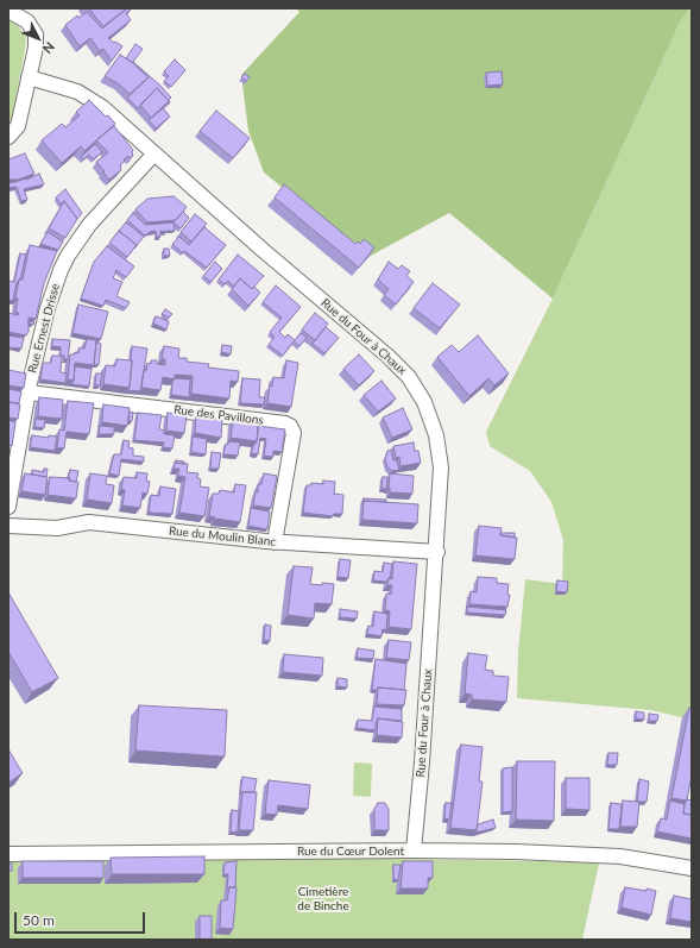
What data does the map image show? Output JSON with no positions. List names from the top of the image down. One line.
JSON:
{"streets":{"street":["Rue Ernest Drisse","Rue du Four à Chaux","Rue des Pavillons","Rue du Moulin Blanc","Rue du Cœur Dolent"]},"crossings":[["Rue Ernest Drisse","Rue du Four à Chaux"],["Rue Ernest Drisse","Rue des Pavillons"],["Rue du Four à Chaux","Rue du Moulin Blanc"],["Rue du Four à Chaux","Rue du Cœur Dolent"],["Rue des Pavillons","Rue du Moulin Blanc"]],"parks":["Cimetière de Binche"],"scale_bar":"50 m","north":"bottom right"}
